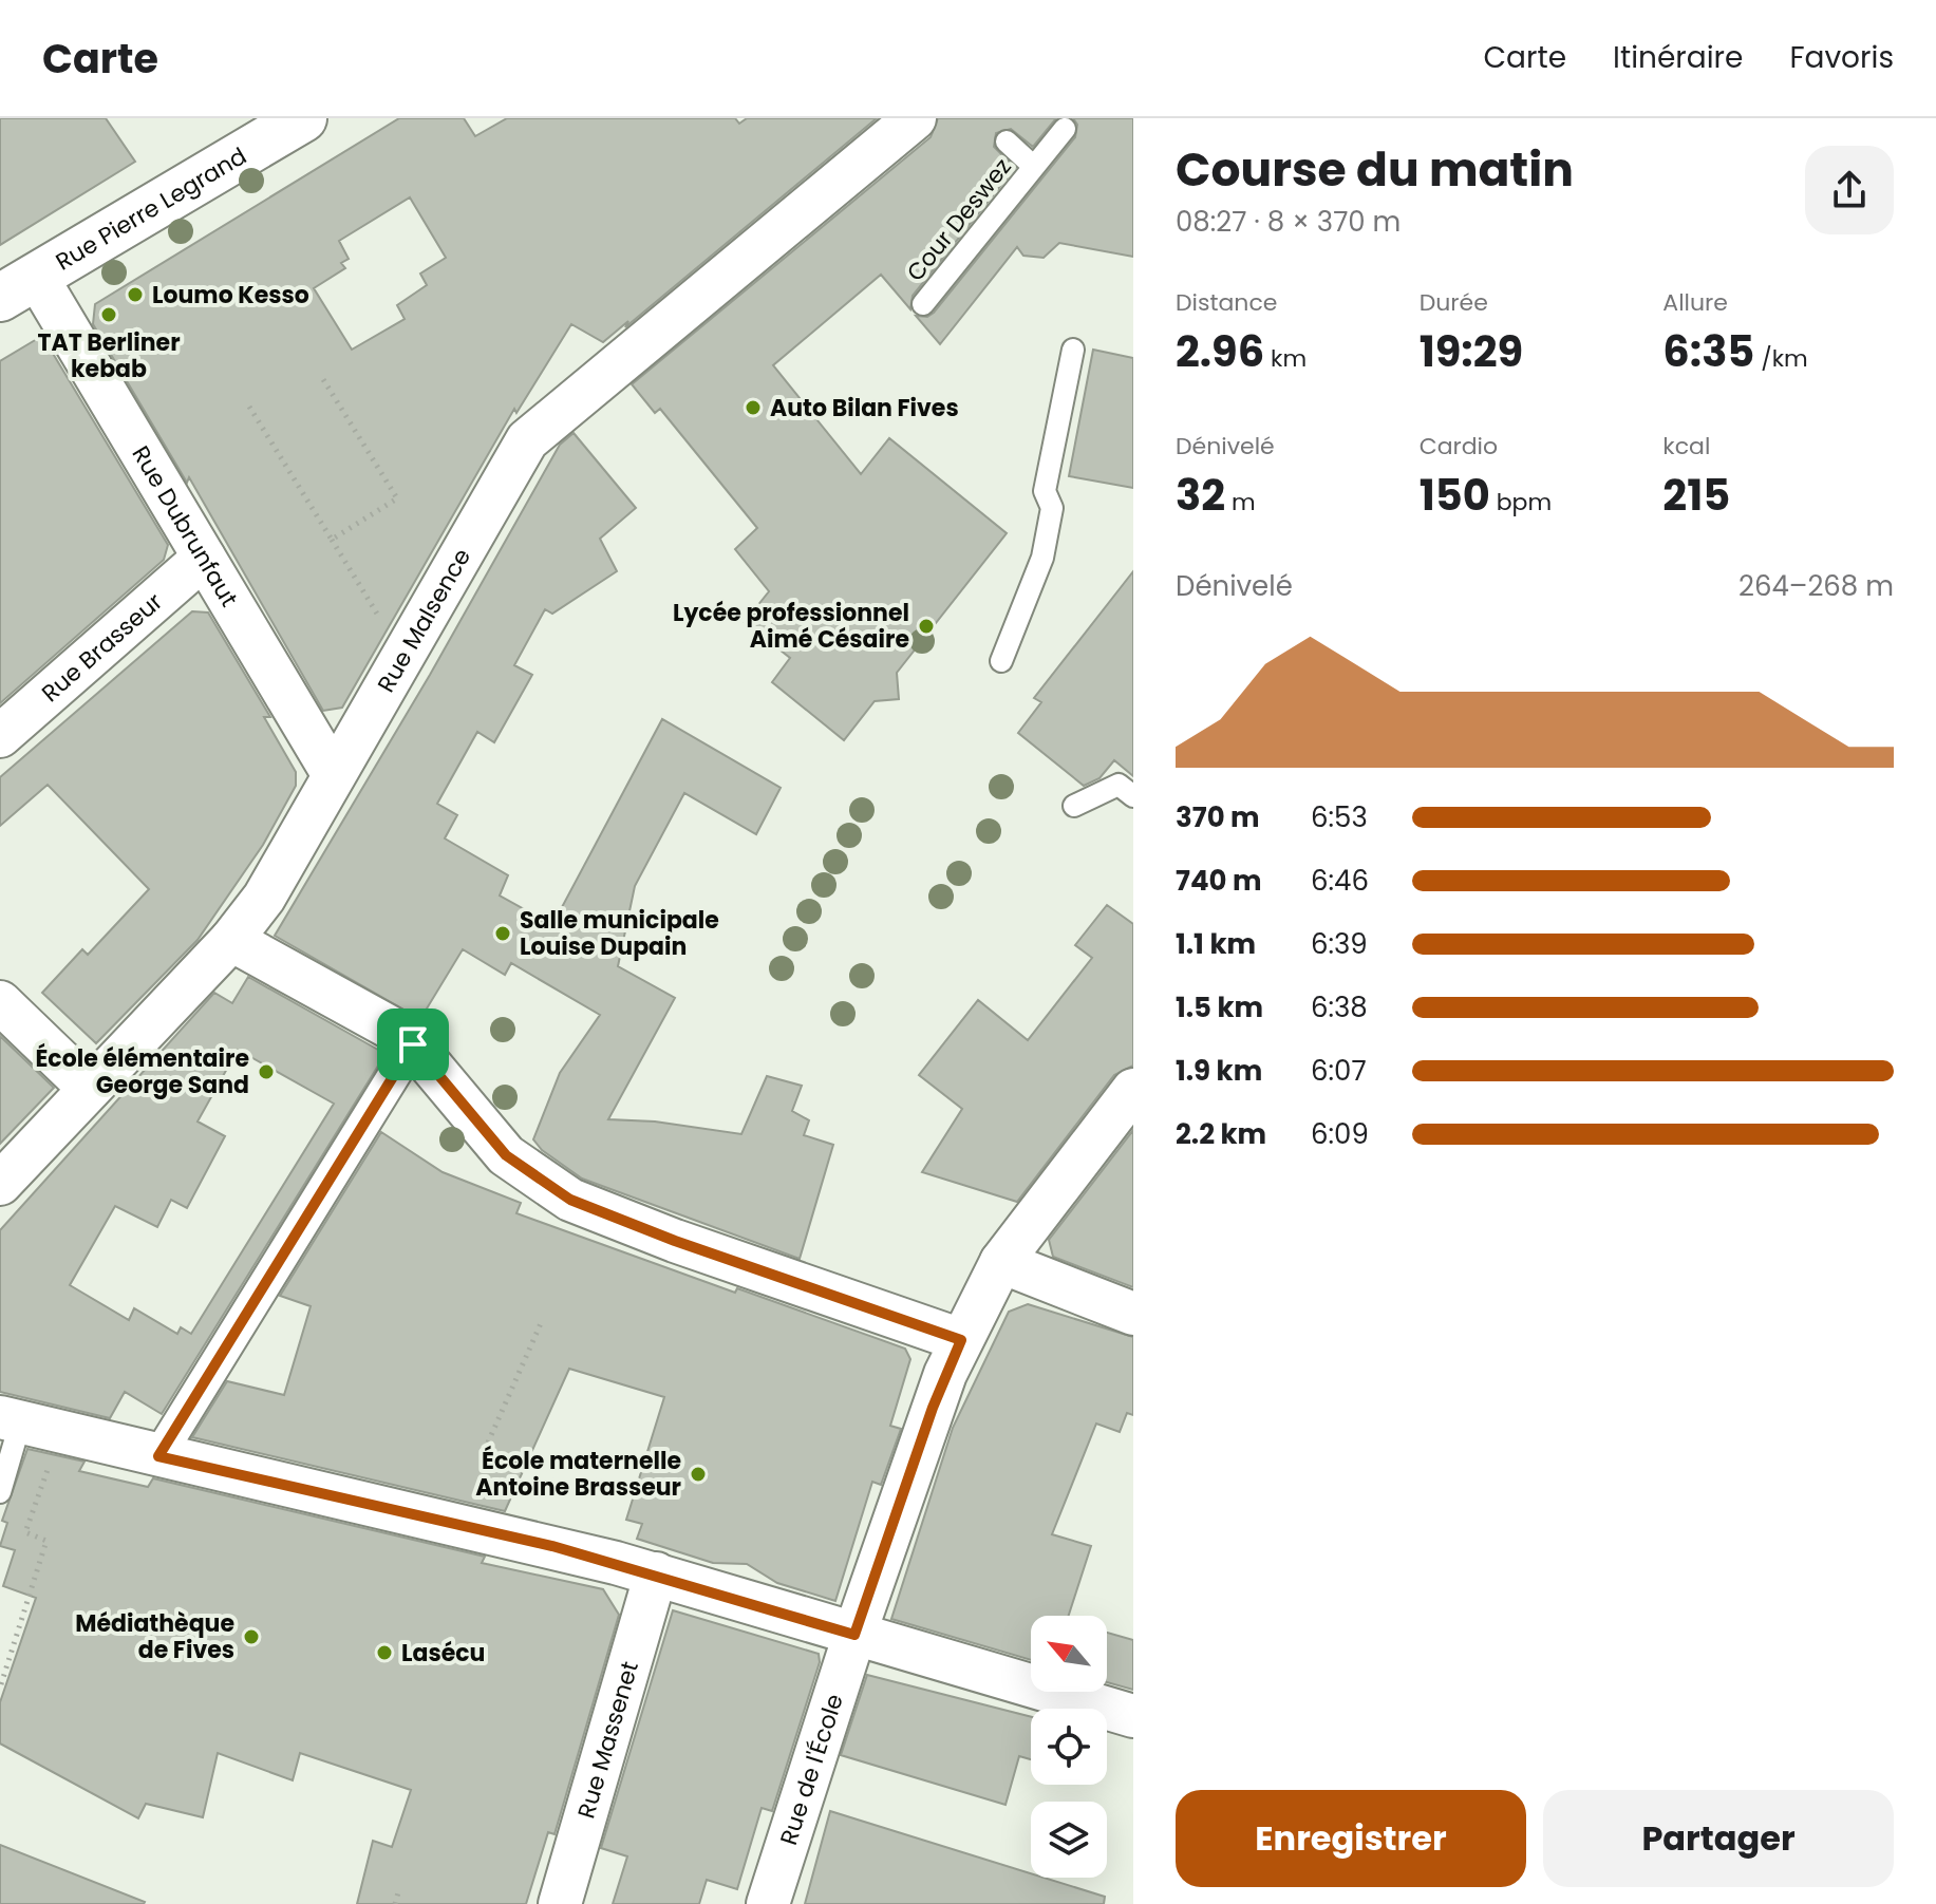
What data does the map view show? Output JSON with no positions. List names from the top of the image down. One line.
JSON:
{"streets":{"main road":["Rue Pierre Legrand"],"street":["Rue Dubrunfaut","Rue Malsence","Rue Brasseur","Rue Massenet","Rue de l'École"],"lane":["Cour Deswez"]},"crossings":[["Rue Pierre Legrand","Rue Dubrunfaut"],["Rue Dubrunfaut","Rue Malsence"],["Rue Dubrunfaut","Rue Brasseur"]],"places":["Loumo Kesso","TAT Berliner kebab","Auto Bilan Fives","Lycée professionnel Aimé Césaire","Salle municipale Louise Dupain","École élémentaire George Sand","École maternelle Antoine Brasseur","Médiathèque de Fives","Lasécu"],"north":"top left","page":{"header":"Carte","nav":["Carte","Itinéraire","Favoris"],"heading":["Course du matin","08:27 · 8 × 370 m"],"stats":[["Distance","2.96 km"],["Durée","19:29"],["Allure","6:35 /km"],["Dénivelé","32 m"],["Cardio","150 bpm"],["kcal","215"]],"chart":["Dénivelé","264–268 m"],"list":[{"name":"370 m","note":"6:53"},{"name":"740 m","note":"6:46"},{"name":"1.1 km","note":"6:39"},{"name":"1.5 km","note":"6:38"},{"name":"1.9 km","note":"6:07"},{"name":"2.2 km","note":"6:09"}],"buttons":["Enregistrer","Partager"]}}
